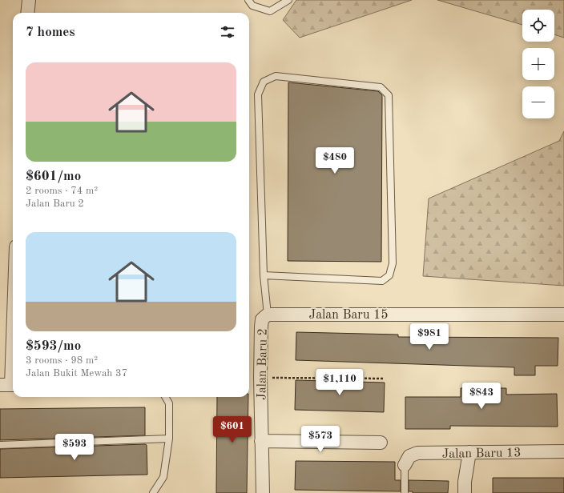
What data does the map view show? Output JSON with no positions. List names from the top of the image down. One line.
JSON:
{"streets":{"street":["Jalan Baru 15","Jalan Baru 2","Jalan Baru 13"]},"crossings":[["Jalan Baru 15","Jalan Baru 2"]],"page":{"map_buttons":["+","−"],"heading":"7 homes","list":[{"name":"$601/mo","note":"2 rooms · 74 m² · Jalan Baru 2"},{"name":"$593/mo","note":"3 rooms · 98 m² · Jalan Bukit Mewah 37"}],"price":["$480","$981","$1,110","$843","$601","$573","$593"]}}
